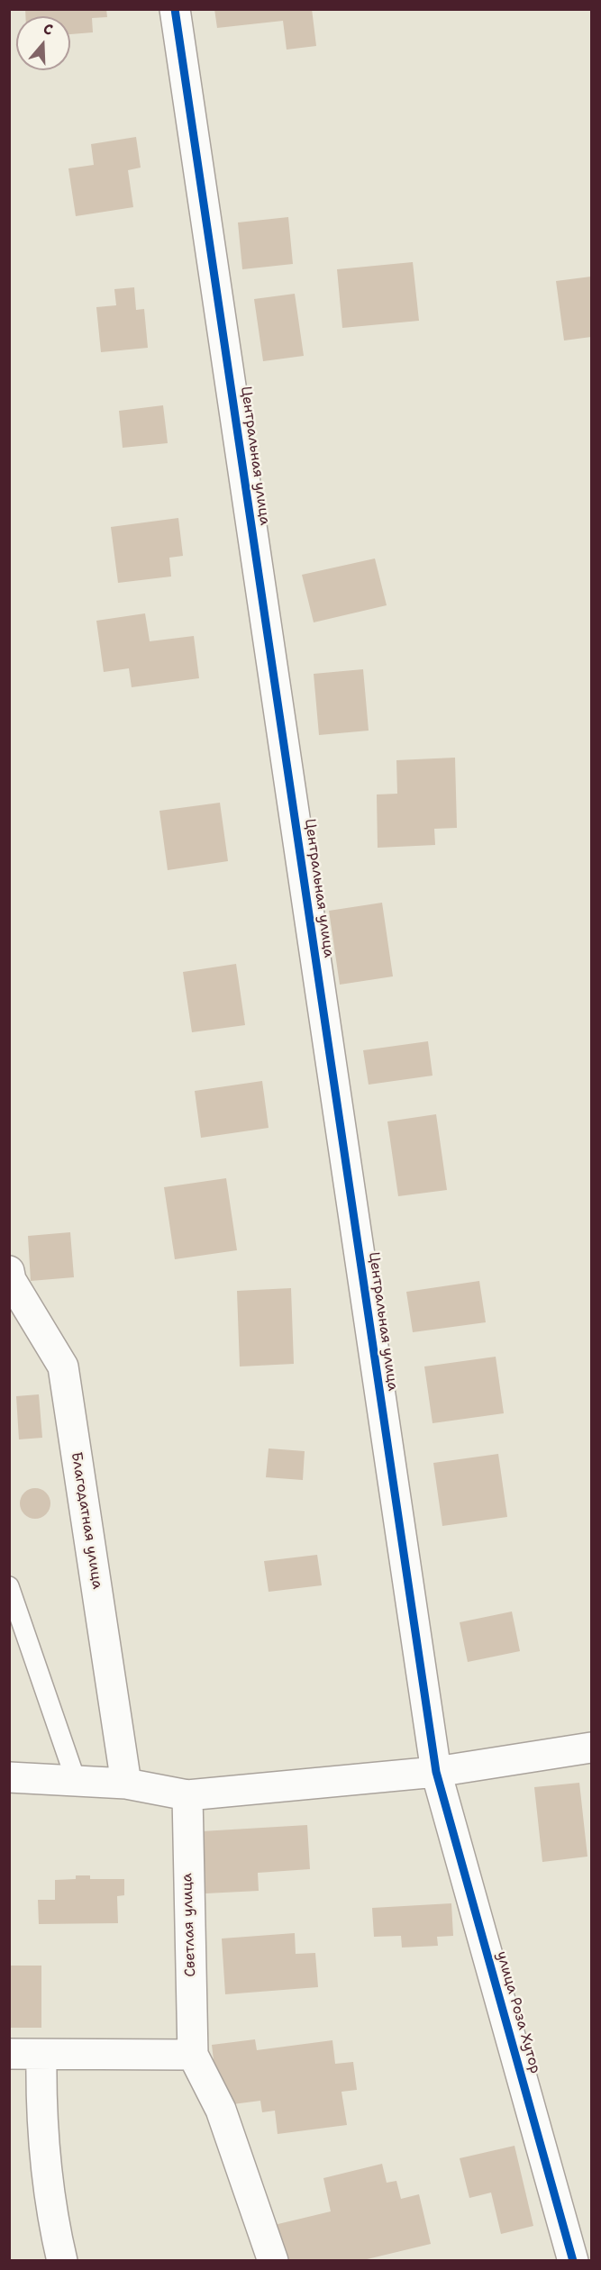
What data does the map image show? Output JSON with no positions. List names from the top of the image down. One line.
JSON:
{"streets":{"street":["Центральная улица","Благодатная улица","Светлая улица","улица Роза Хутор"]},"crossings":[["Центральная улица","улица Роза Хутор"]],"north":"top"}
